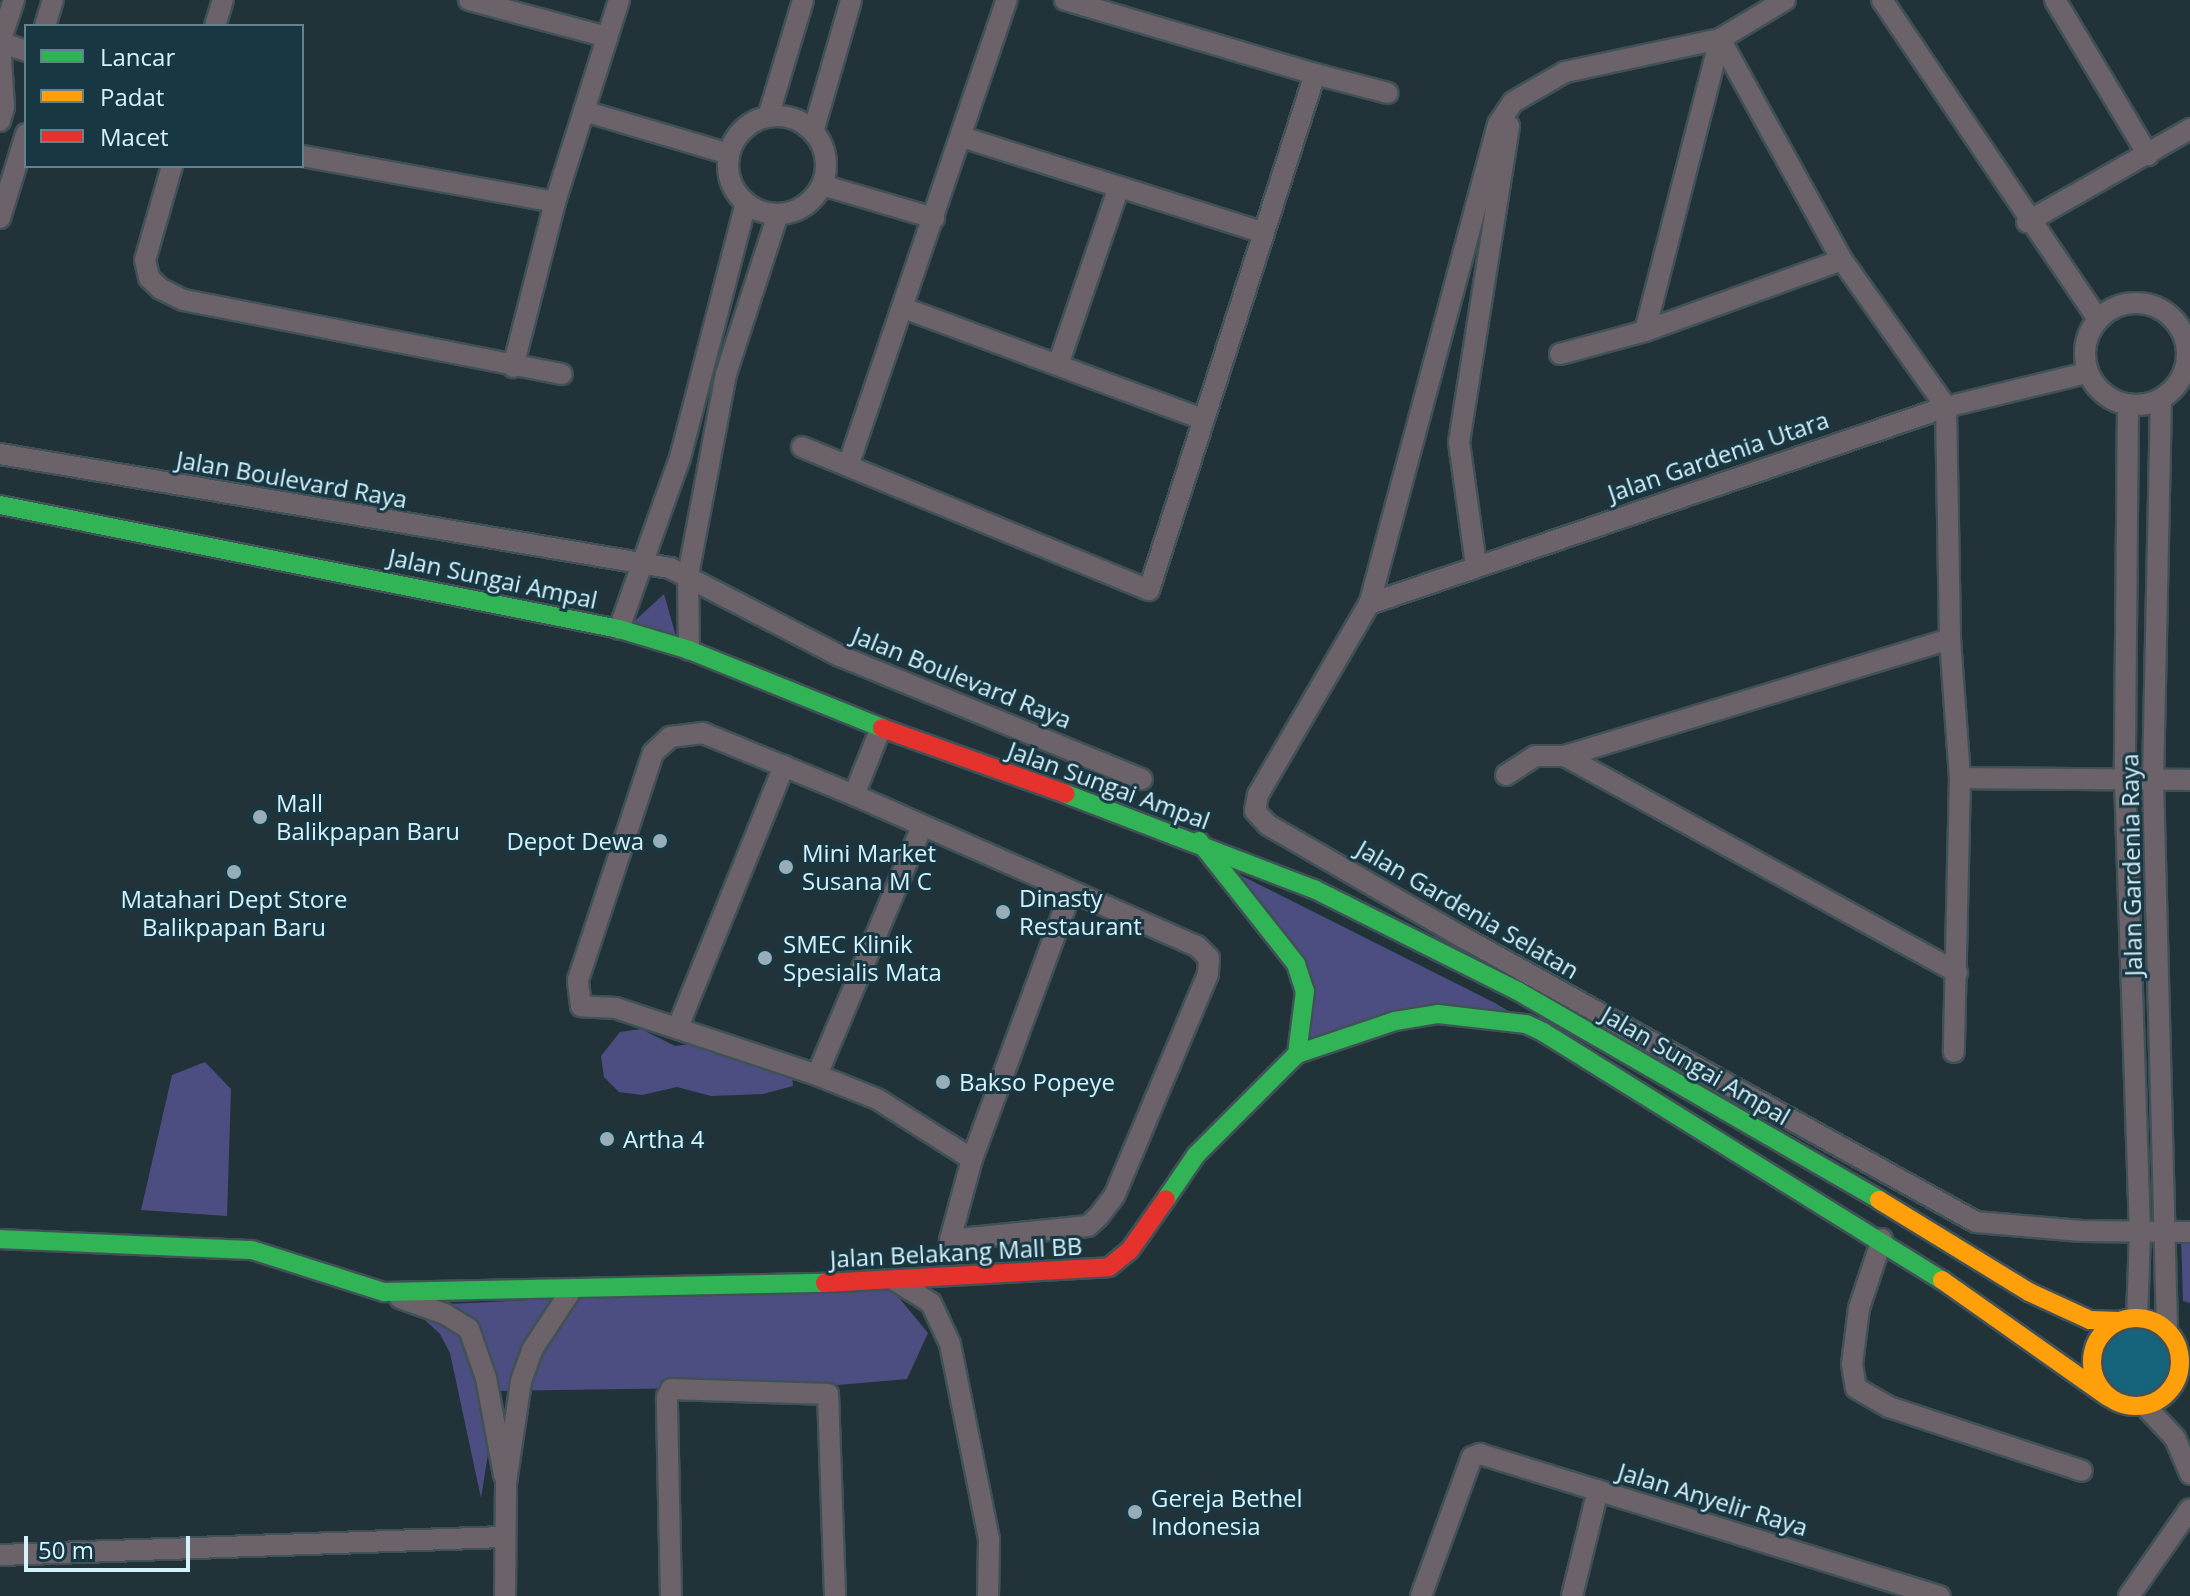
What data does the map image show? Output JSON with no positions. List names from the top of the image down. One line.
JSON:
{"streets":{"main road":["Jalan Sungai Ampal","Jalan Belakang Mall BB"],"street":["Jalan Gardenia Utara","Jalan Boulevard Raya","Jalan Gardenia Raya","Jalan Gardenia Selatan","Jalan Anyelir Raya"]},"crossings":[["Jalan Gardenia Utara","Jalan Gardenia Raya"],["Jalan Gardenia Utara","Jalan Gardenia Selatan"],["Jalan Sungai Ampal","Jalan Gardenia Raya"],["Jalan Sungai Ampal","Jalan Belakang Mall BB"],["Jalan Gardenia Raya","Jalan Gardenia Selatan"]],"places":["Mall Balikpapan Baru","Depot Dewa","Mini Market Susana M C","Matahari Dept Store Balikpapan Baru","Dinasty Restaurant","SMEC Klinik Spesialis Mata","Bakso Popeye","Artha 4","Gereja Bethel Indonesia"],"legend":["Lancar","Padat","Macet"],"scale_bar":"50 m"}
